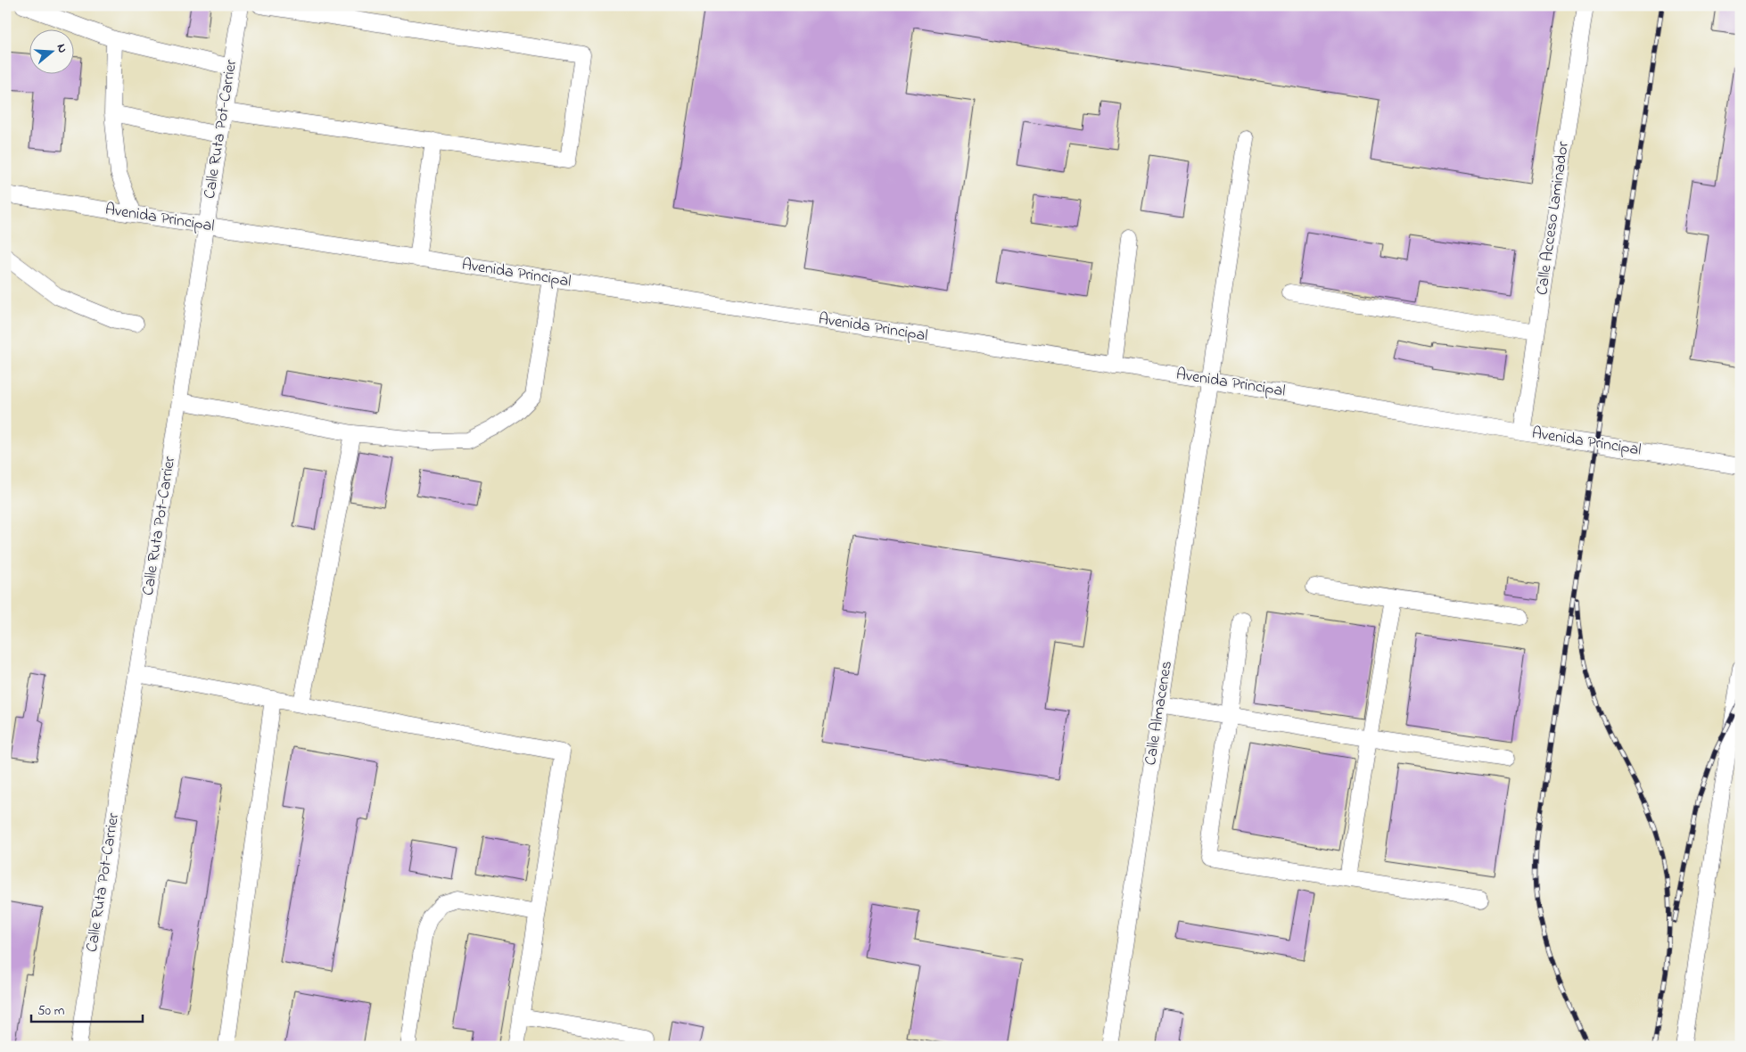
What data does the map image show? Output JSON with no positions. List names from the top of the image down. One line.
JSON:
{"streets":{"street":["Calle Ruta Pot-Carrier","Avenida Principal","Calle Acceso Laminador","Calle Almacenes"]},"crossings":[["Calle Ruta Pot-Carrier","Avenida Principal"],["Avenida Principal","Calle Acceso Laminador"],["Avenida Principal","Calle Almacenes"]],"scale_bar":"50 m","north":"right"}
